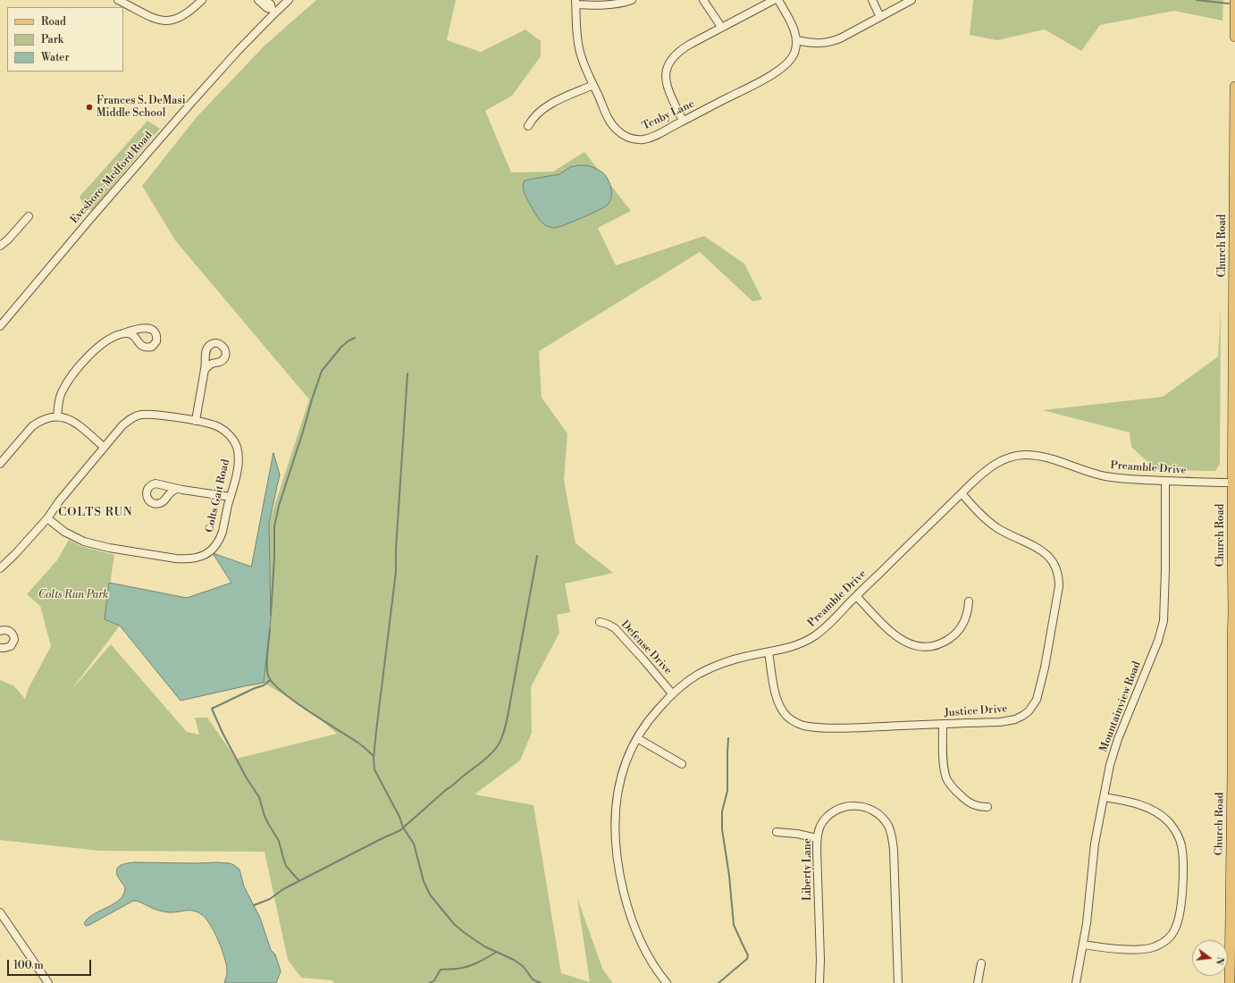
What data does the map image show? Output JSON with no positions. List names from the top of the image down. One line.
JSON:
{"streets":{"main road":["Church Road"],"street":["Tenby Lane","Evesboro-Medford Road","Preamble Drive","Colts Gait Road","Defense Drive","Mountainview Road","Justice Drive","Liberty Lane"]},"crossings":[["Church Road","Preamble Drive"],["Preamble Drive","Defense Drive"],["Preamble Drive","Mountainview Road"],["Preamble Drive","Justice Drive"]],"districts":["COLTS RUN"],"parks":["Colts Run Park"],"places":["Frances S. DeMasi Middle School"],"legend":["Road","Park","Water"],"scale_bar":"100 m","north":"right"}
